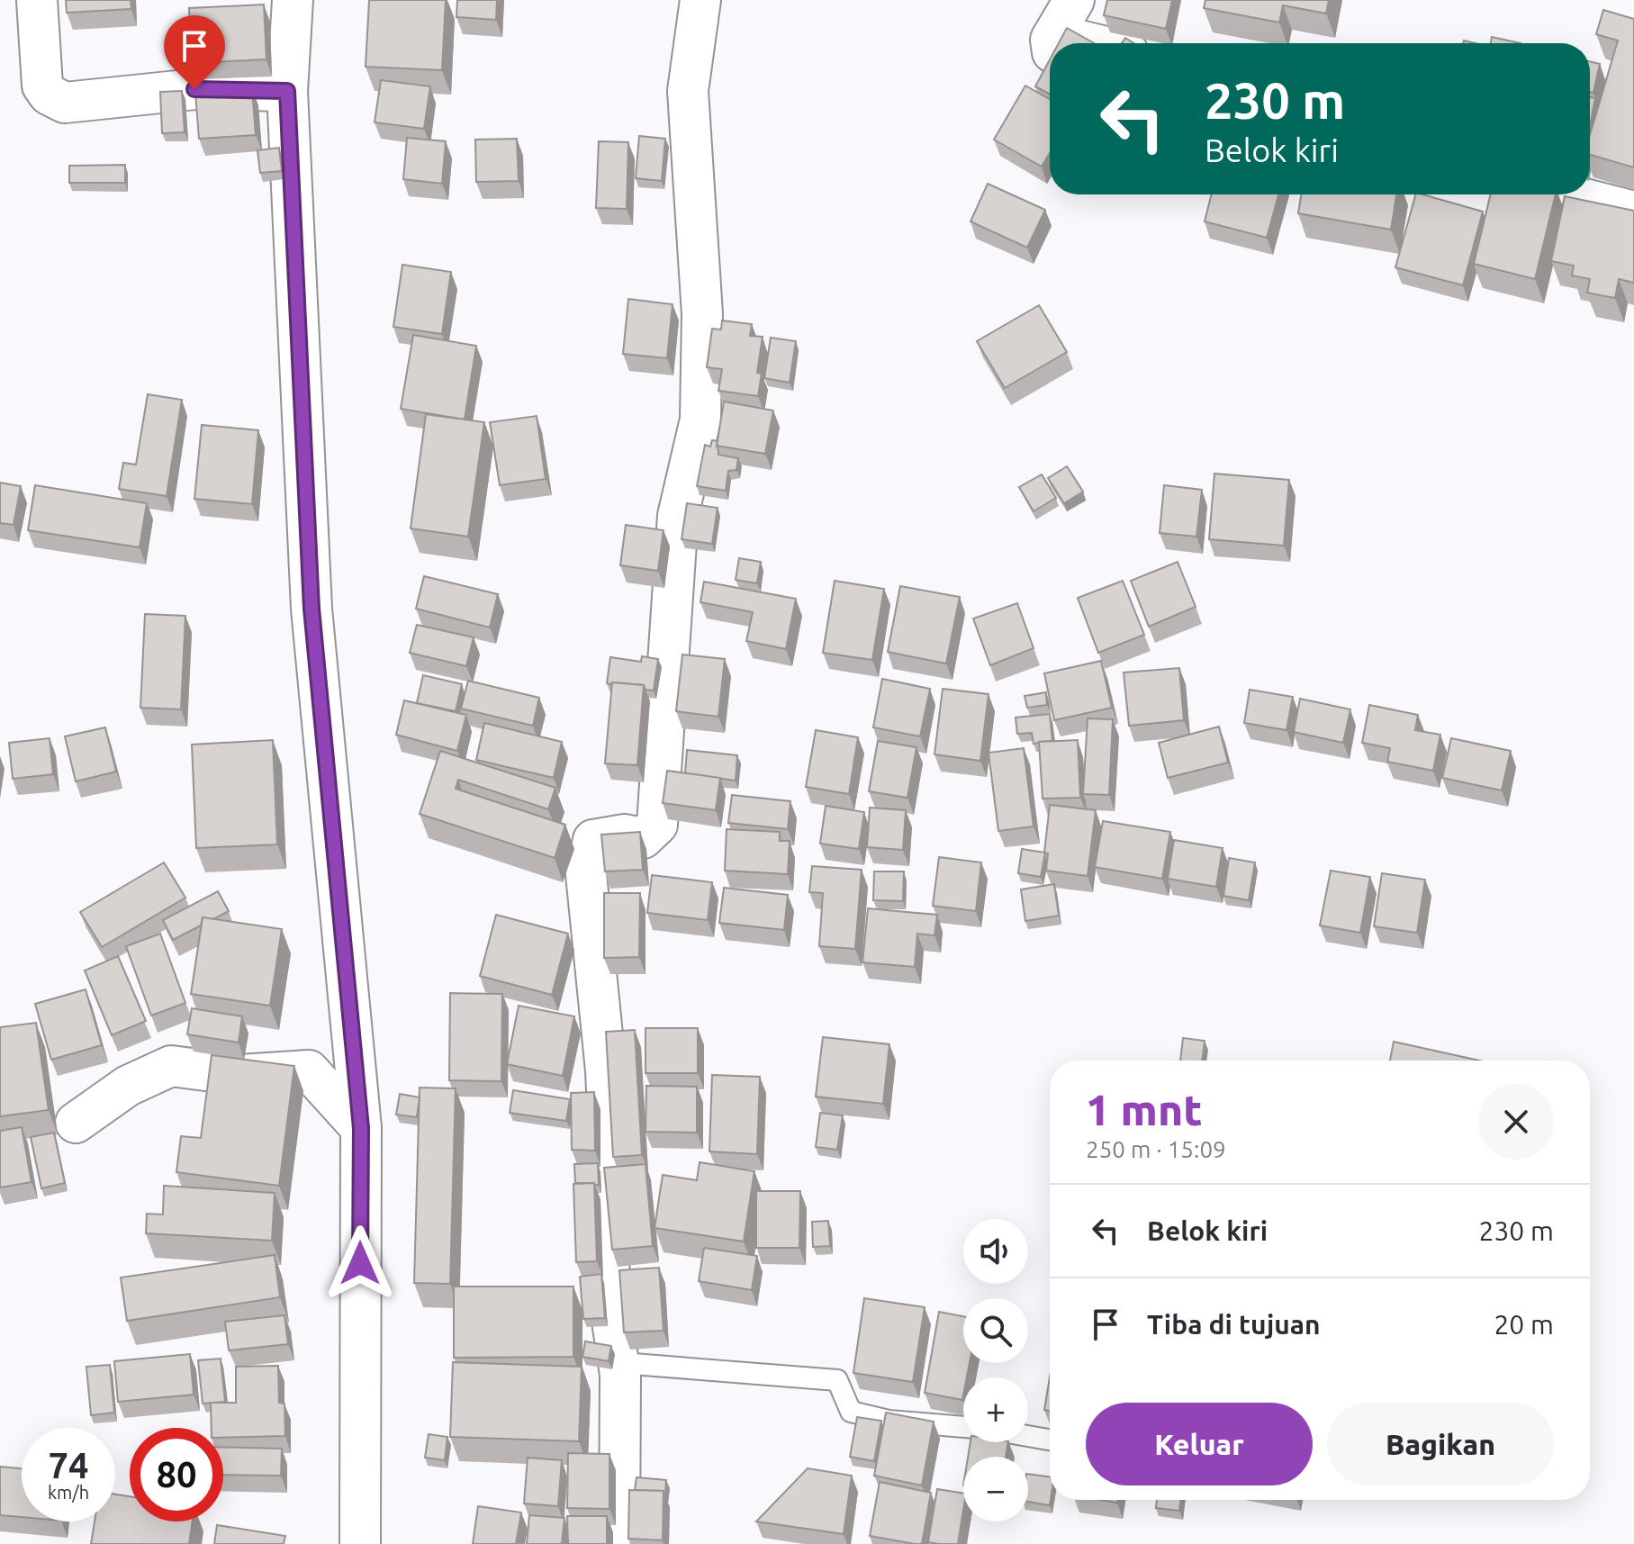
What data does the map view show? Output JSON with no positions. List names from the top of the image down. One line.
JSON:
{"page":{"turn":["230 m","Belok kiri"],"heading":["1 mnt","250 m · 15:09"],"list":[{"name":"Belok kiri","value":"230 m"},{"name":"Tiba di tujuan","value":"20 m"}],"map_buttons":["+","−"],"buttons":["Keluar","Bagikan"],"speed":"74 km/h","limit":"80"}}
